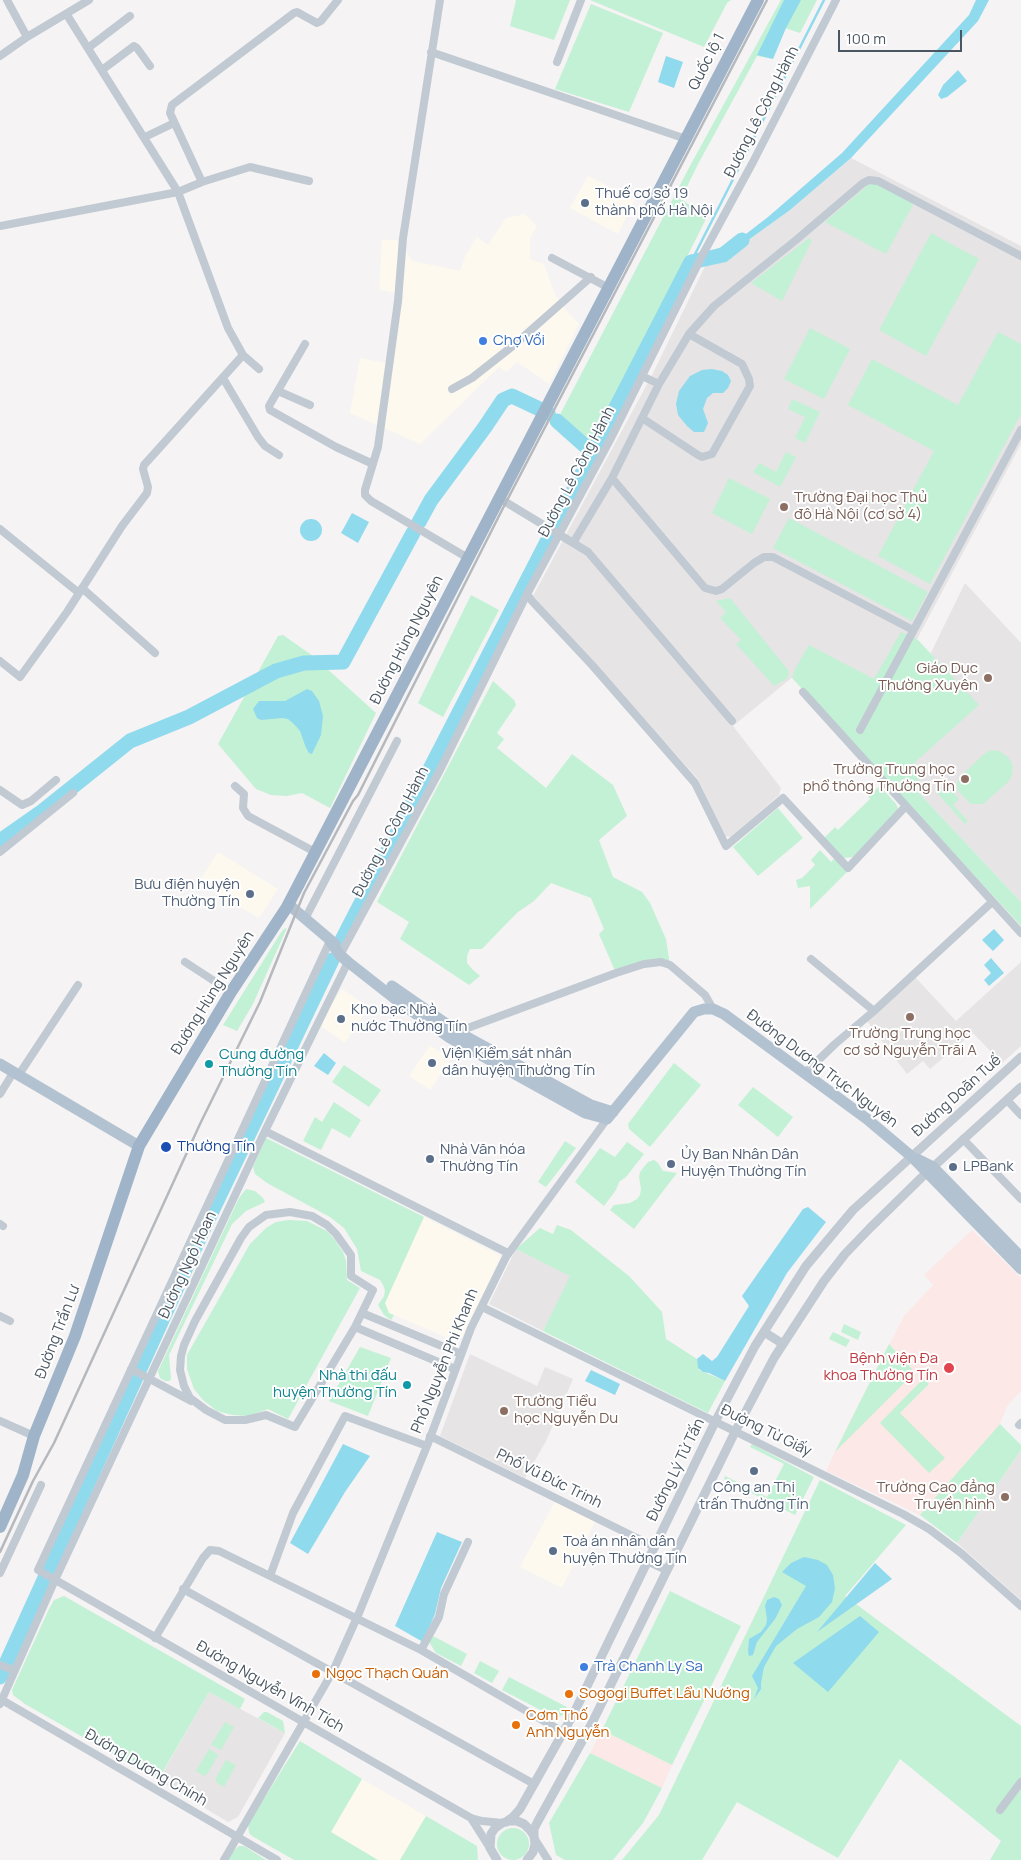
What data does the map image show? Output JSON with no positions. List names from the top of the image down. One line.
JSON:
{"streets":{"highway":["Quốc lộ 1","Đường Hùng Nguyên","Đường Trần Lư"],"main road":["Đường Dương Trực Nguyên","Phố Nguyễn Phi Khanh"],"street":["Đường Lê Công Hành","Đường Doãn Tuế","Đường Ngô Hoan","Đường Từ Giấy","Đường Lý Tử Tấn","Phố Vũ Đức Trinh","Đường Nguyễn Vĩnh Tích","Đường Dương Chính"]},"crossings":[["Quốc lộ 1","Đường Hùng Nguyên"],["Đường Lê Công Hành","Đường Ngô Hoan"],["Đường Hùng Nguyên","Đường Trần Lư"],["Đường Dương Trực Nguyên","Đường Doãn Tuế"],["Đường Dương Trực Nguyên","Phố Nguyễn Phi Khanh"],["Đường Dương Trực Nguyên","Đường Lý Tử Tấn"],["Đường Doãn Tuế","Đường Lý Tử Tấn"],["Đường Ngô Hoan","Đường Nguyễn Vĩnh Tích"],["Đường Ngô Hoan","Đường Dương Chính"],["Phố Nguyễn Phi Khanh","Đường Từ Giấy"],["Phố Nguyễn Phi Khanh","Phố Vũ Đức Trinh"],["Phố Nguyễn Phi Khanh","Đường Nguyễn Vĩnh Tích"],["Phố Nguyễn Phi Khanh","Đường Dương Chính"],["Đường Từ Giấy","Đường Lý Tử Tấn"],["Đường Lý Tử Tấn","Phố Vũ Đức Trinh"]],"places":["Thuế cơ sở 19 thành phố Hà Nội","Chợ Vồi","Trường Đại học Thủ đô Hà Nội (cơ sở 4)","Giáo Dục Thường Xuyên","Trường Trung học phổ thông Thường Tín","Bưu điện huyện Thường Tín","Trường Trung học cơ sở Nguyễn Trãi A","Kho bạc Nhà nước Thường Tín","Viện Kiểm sát nhân dân huyện Thường Tín","Cung đường Thường Tín","Thường Tín","Nhà Văn hóa Thường Tín","Ủy Ban Nhân Dân Huyện Thường Tín","LPBank","Bệnh viện Đa khoa Thường Tín","Nhà thi đấu huyện Thường Tín","Trường Tiểu học Nguyễn Du","Công an Thị trấn Thường Tín","Trường Cao đẳng Truyền hình","Toà án nhân dân huyện Thường Tín","Trà Chanh Ly Sa","Ngọc Thạch Quán","Sogogi Buffet Lẩu Nướng","Cơm Thố Anh Nguyễn"],"scale_bar":"100 m"}
